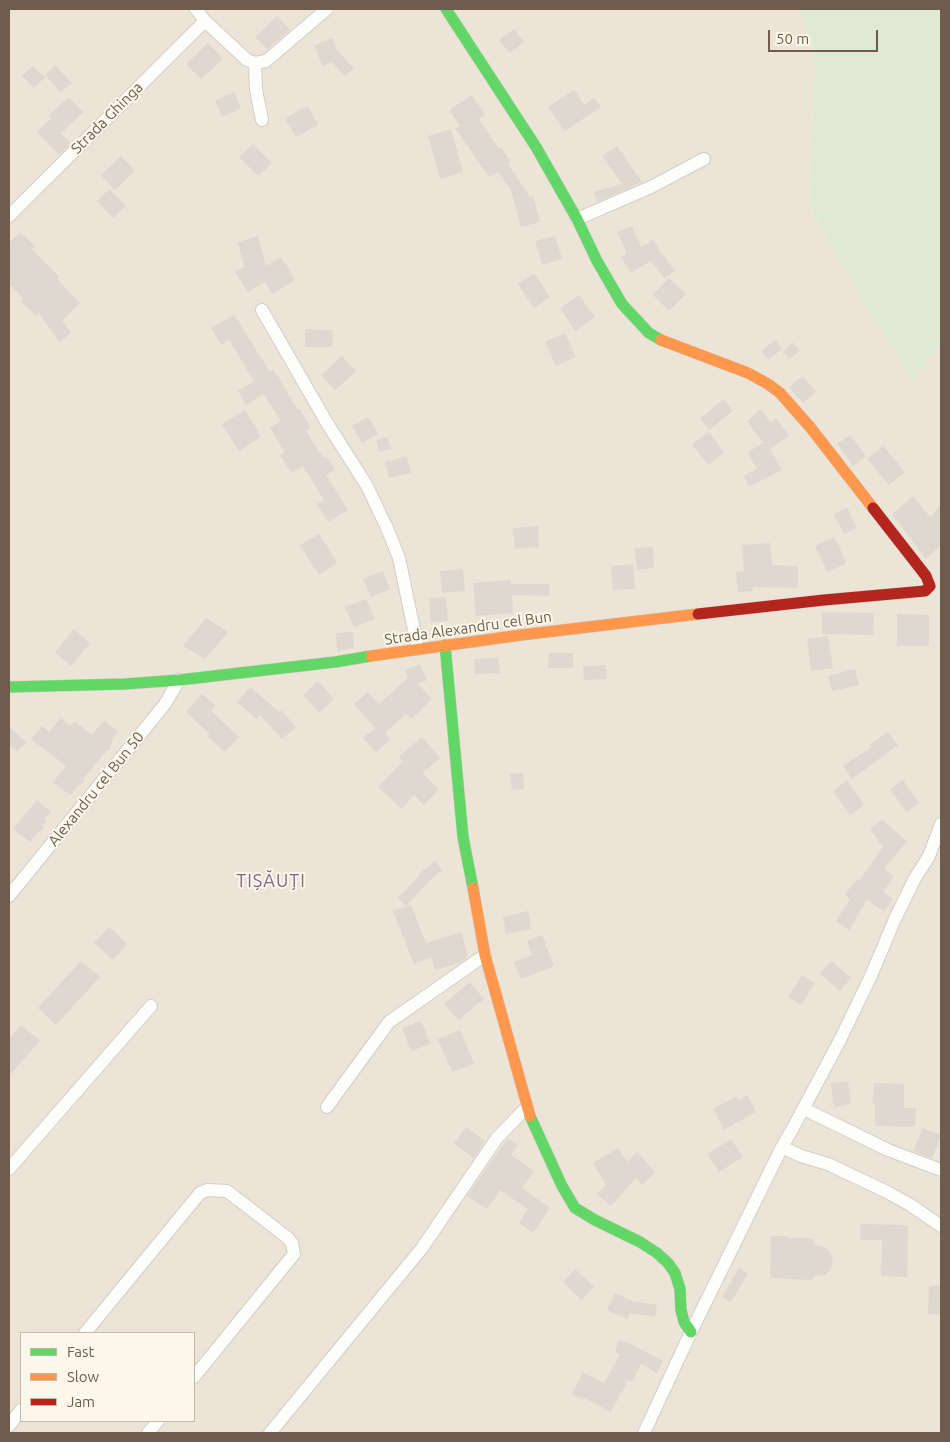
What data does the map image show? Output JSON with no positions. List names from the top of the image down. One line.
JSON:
{"streets":{"street":["Strada Ghinga","Strada Alexandru cel Bun","Alexandru cel Bun 50"]},"crossings":[["Strada Alexandru cel Bun","Alexandru cel Bun 50"]],"districts":["TIȘĂUȚI"],"legend":["Fast","Slow","Jam"],"scale_bar":"50 m"}
